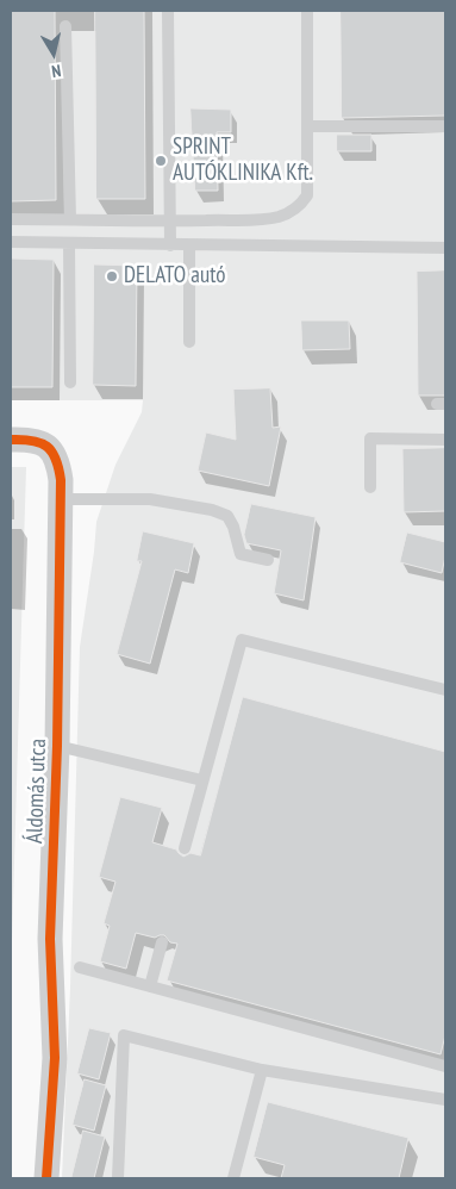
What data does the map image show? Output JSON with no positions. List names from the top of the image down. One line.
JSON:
{"streets":{"street":["Áldomás utca"]},"places":["SPRINT AUTÓKLINIKA Kft.","DELATO autó"],"north":"bottom"}
